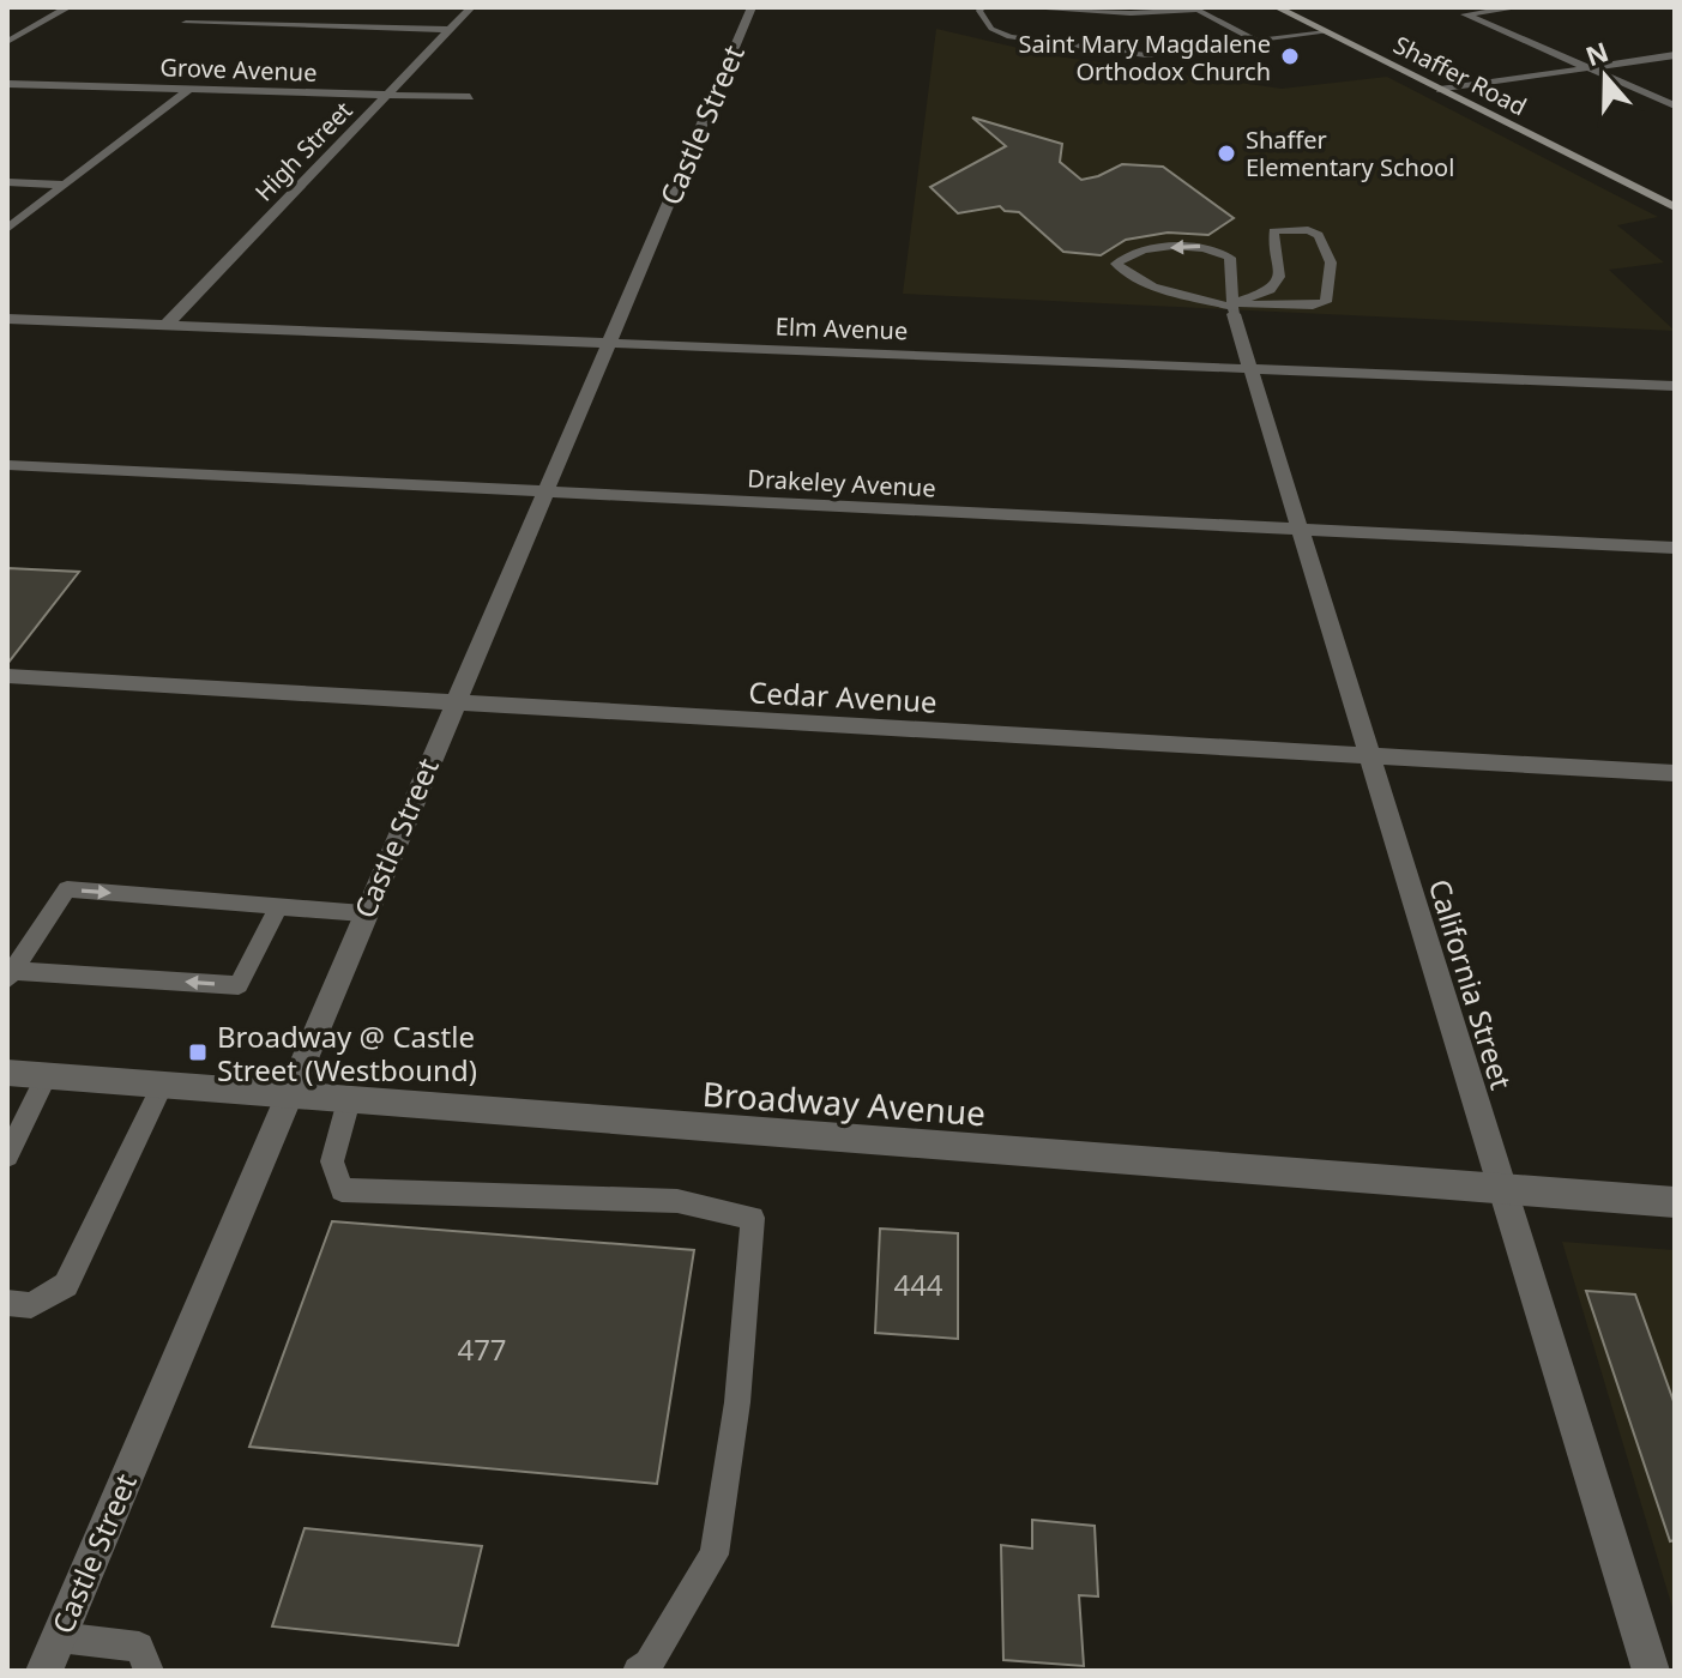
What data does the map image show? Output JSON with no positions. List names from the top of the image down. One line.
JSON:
{"streets":{"main road":["Shaffer Road"],"street":["Grove Avenue","Castle Street","High Street","Elm Avenue","Drakeley Avenue","Cedar Avenue","California Street","Broadway Avenue"]},"crossings":[["Grove Avenue","High Street"],["Castle Street","Elm Avenue"],["Castle Street","Drakeley Avenue"],["Castle Street","Cedar Avenue"],["Castle Street","Broadway Avenue"],["High Street","Elm Avenue"],["Elm Avenue","California Street"],["Drakeley Avenue","California Street"],["Cedar Avenue","California Street"],["California Street","Broadway Avenue"]],"places":{"other":["Saint Mary Magdalene Orthodox Church","Shaffer Elementary School"],"transit":["Broadway @ Castle Street (Westbound)"]},"house_numbers":["444","477"],"north":"top"}
